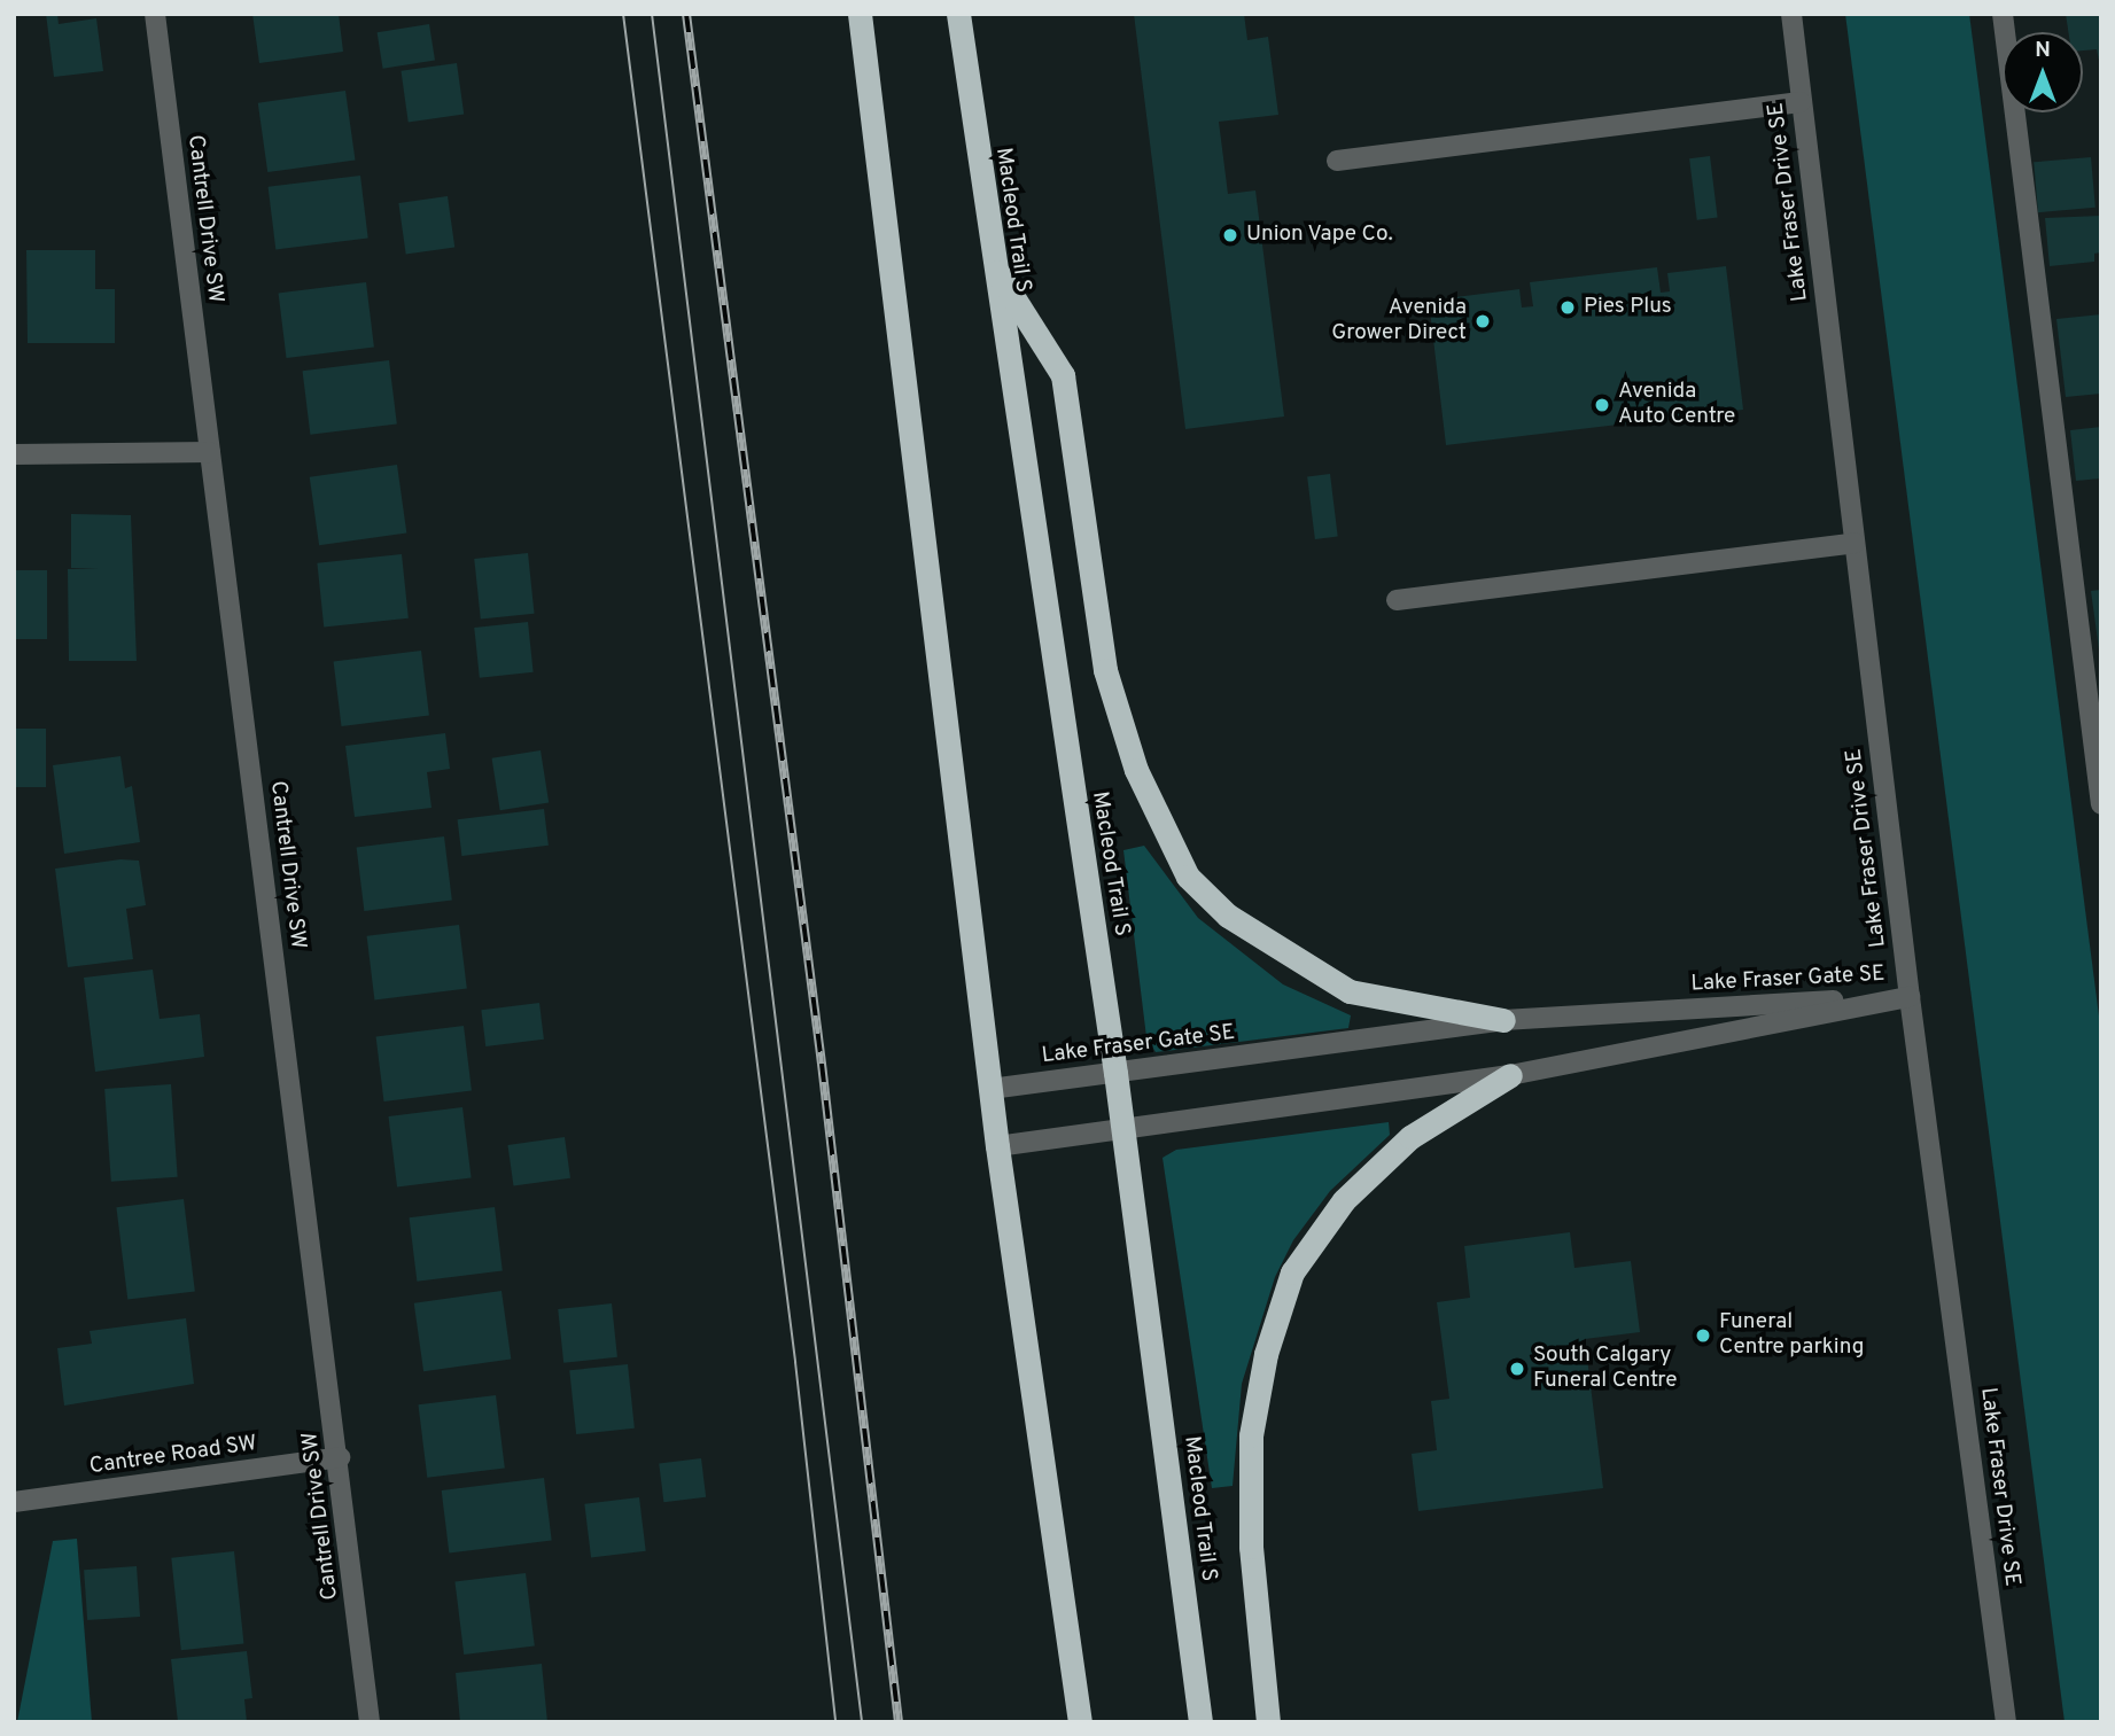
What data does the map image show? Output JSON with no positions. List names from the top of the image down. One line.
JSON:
{"streets":{"highway":["Macleod Trail S"],"street":["Lake Fraser Drive SE","Cantrell Drive SW","Lake Fraser Gate SE","Cantree Road SW"]},"crossings":[["Lake Fraser Drive SE","Lake Fraser Gate SE"],["Cantrell Drive SW","Cantree Road SW"],["Macleod Trail S","Lake Fraser Gate SE"]],"places":["Union Vape Co.","Pies Plus","Avenida Grower Direct","Avenida Auto Centre","Funeral Centre parking","South Calgary Funeral Centre"],"north":"top"}
